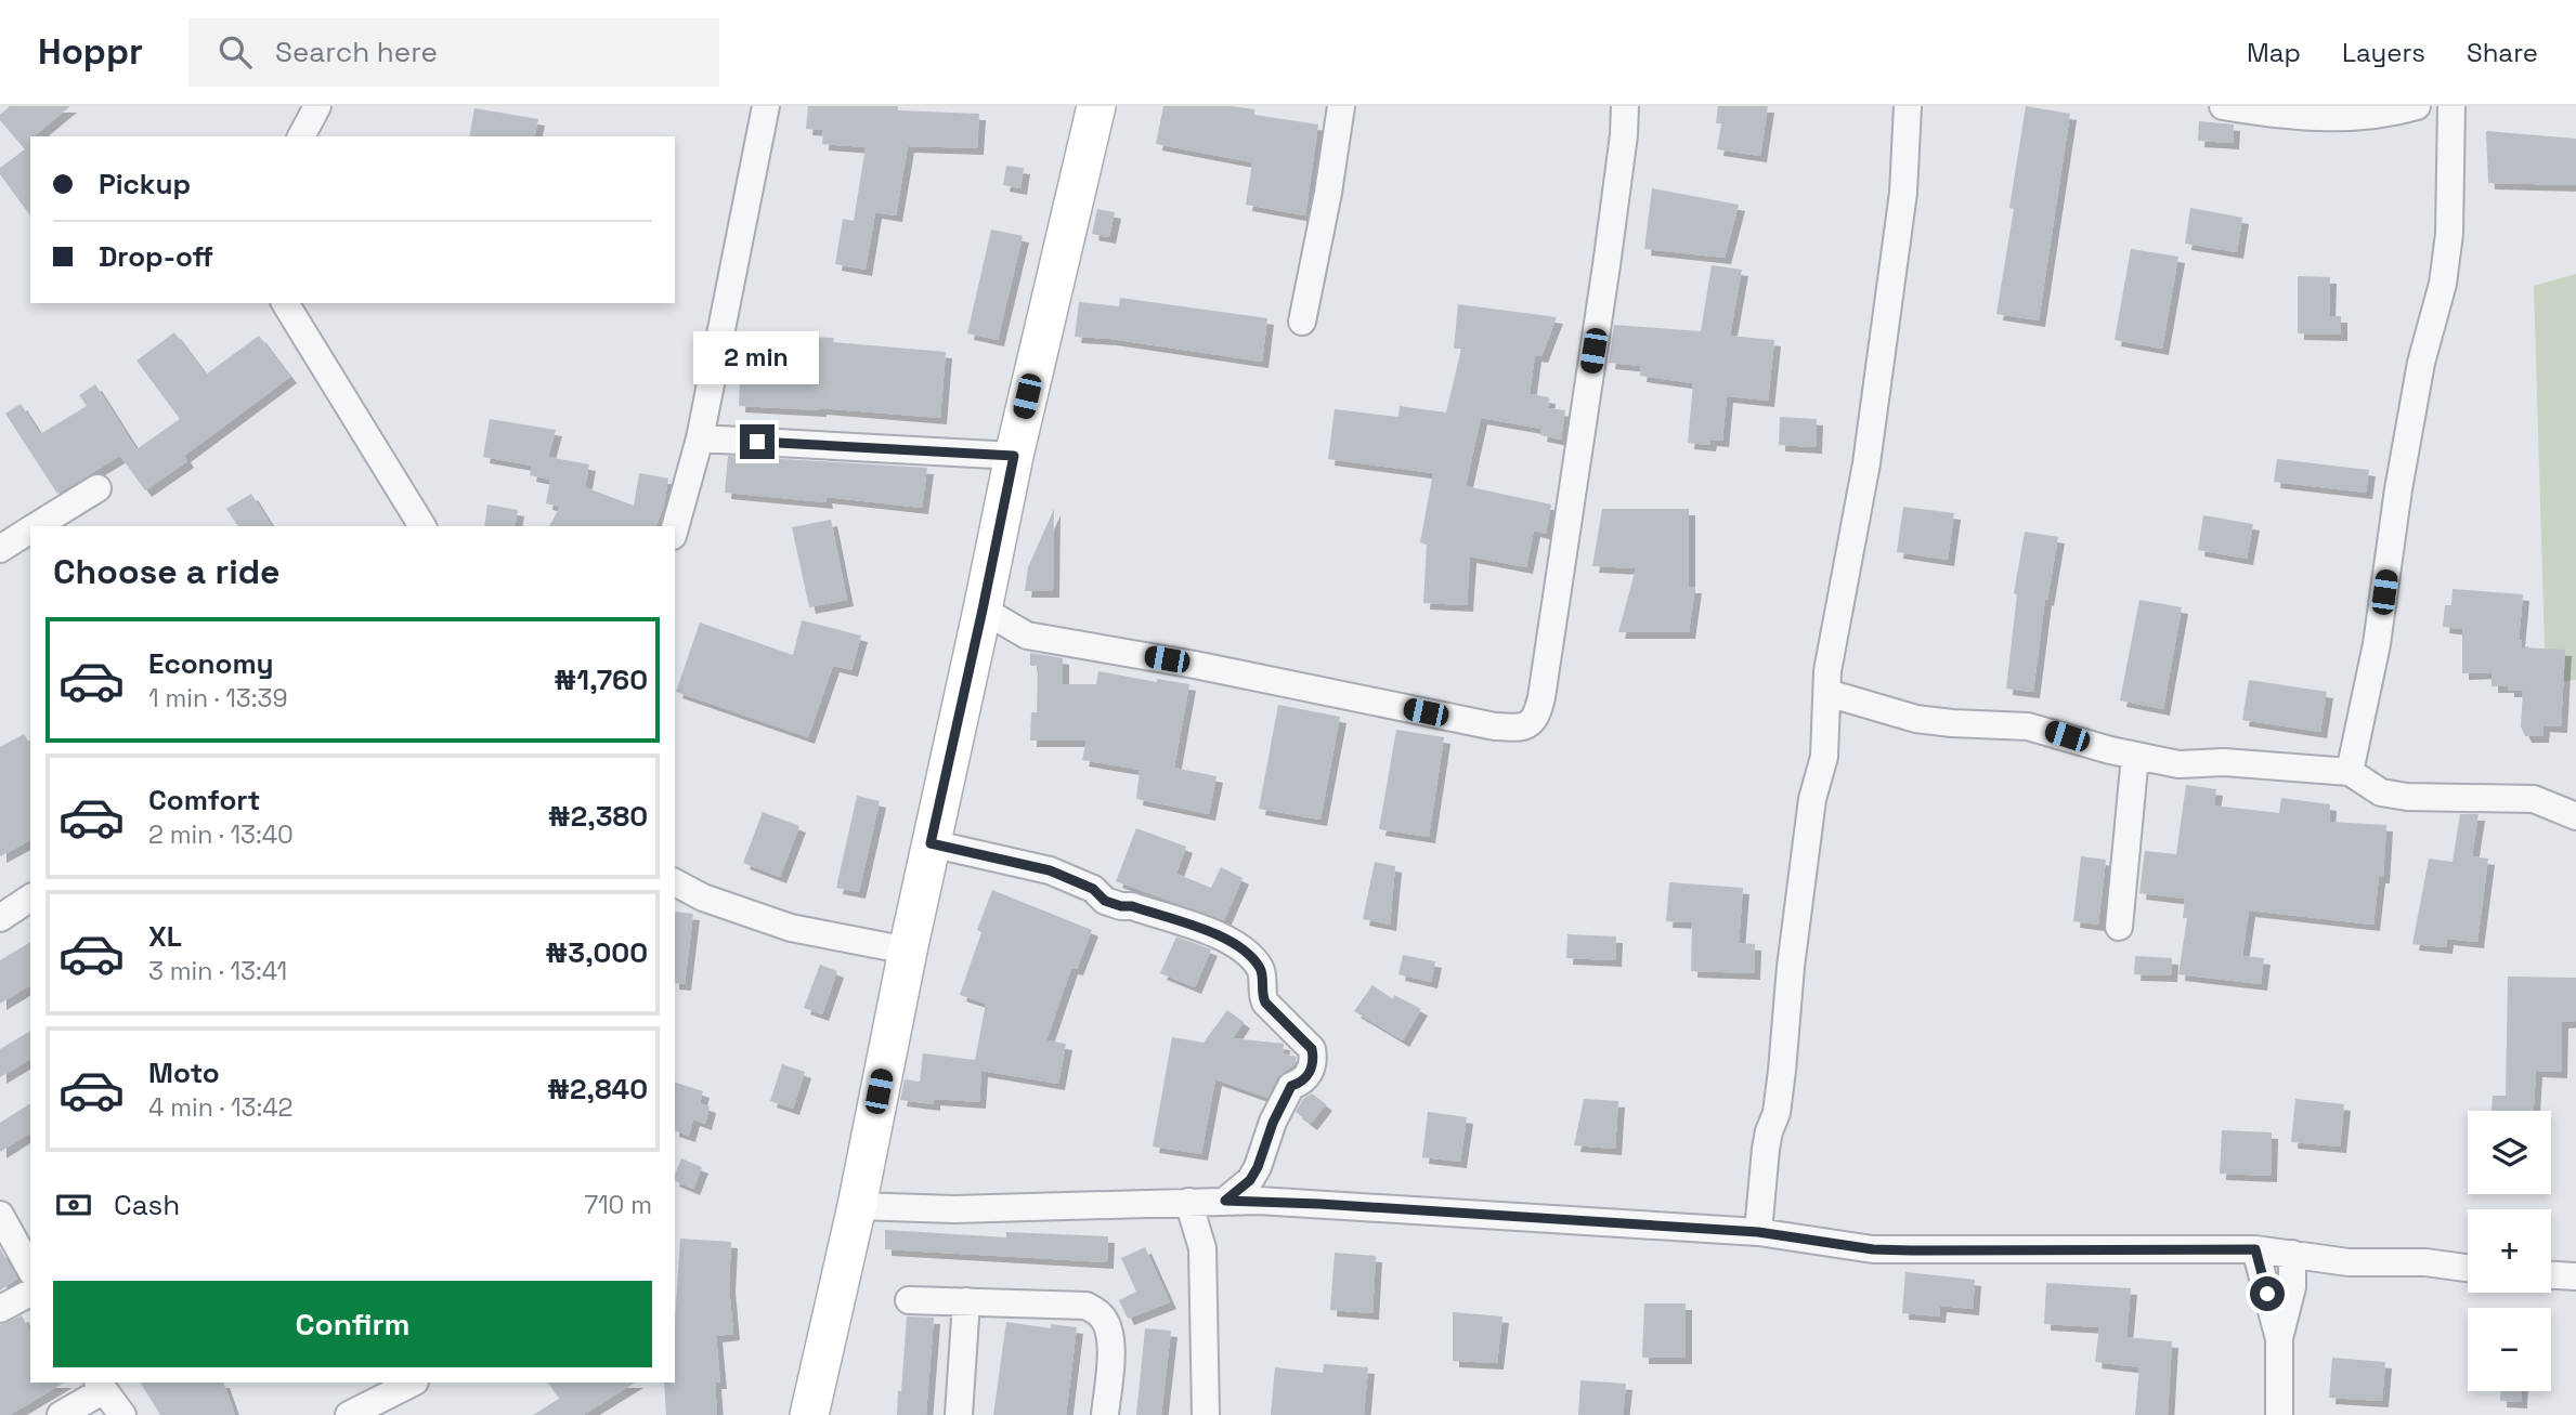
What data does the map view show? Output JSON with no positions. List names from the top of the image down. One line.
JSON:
{"page":{"header":"Hoppr","search":"Search here","nav":["Map","Layers","Share"],"banner":["Pickup","Drop-off"],"bubble":"2 min","heading":"Choose a ride","list":[{"name":"Economy","note":"1 min · 13:39","value":"₦1,760"},{"name":"Comfort","note":"2 min · 13:40","value":"₦2,380"},{"name":"XL","note":"3 min · 13:41","value":"₦3,000"},{"name":"Moto","note":"4 min · 13:42","value":"₦2,840"}],"map_buttons":["+","−"],"pay":["Cash","710 m"],"buttons":"Confirm"}}
